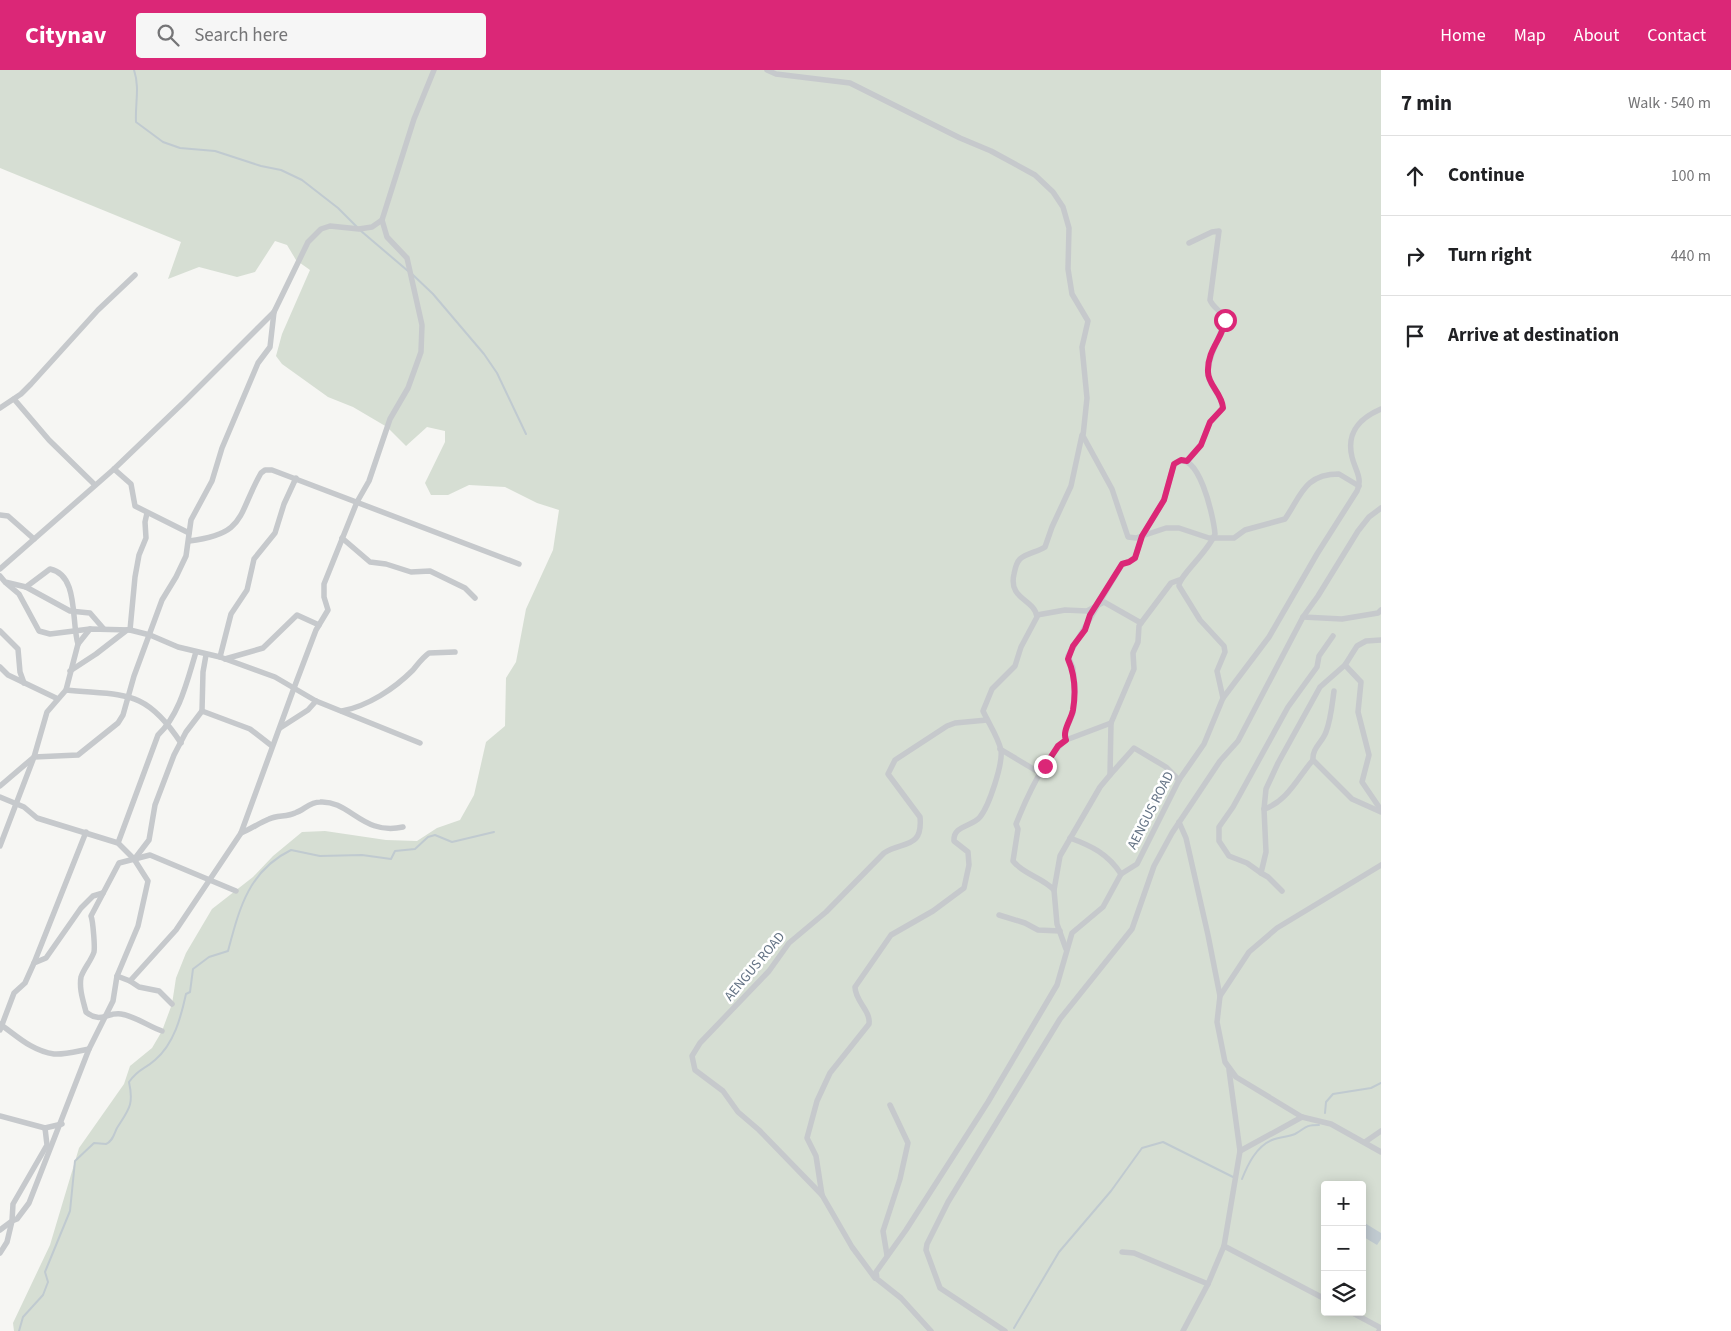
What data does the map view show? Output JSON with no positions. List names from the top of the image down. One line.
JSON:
{"streets":{"street":["AENGUS ROAD"]},"page":{"header":"Citynav","search":"Search here","nav":["Home","Map","About","Contact"],"heading":["7 min","Walk · 540 m"],"list":[["Continue","100 m"],["Turn right","440 m"],"Arrive at destination"],"map_buttons":["+","−"]}}
